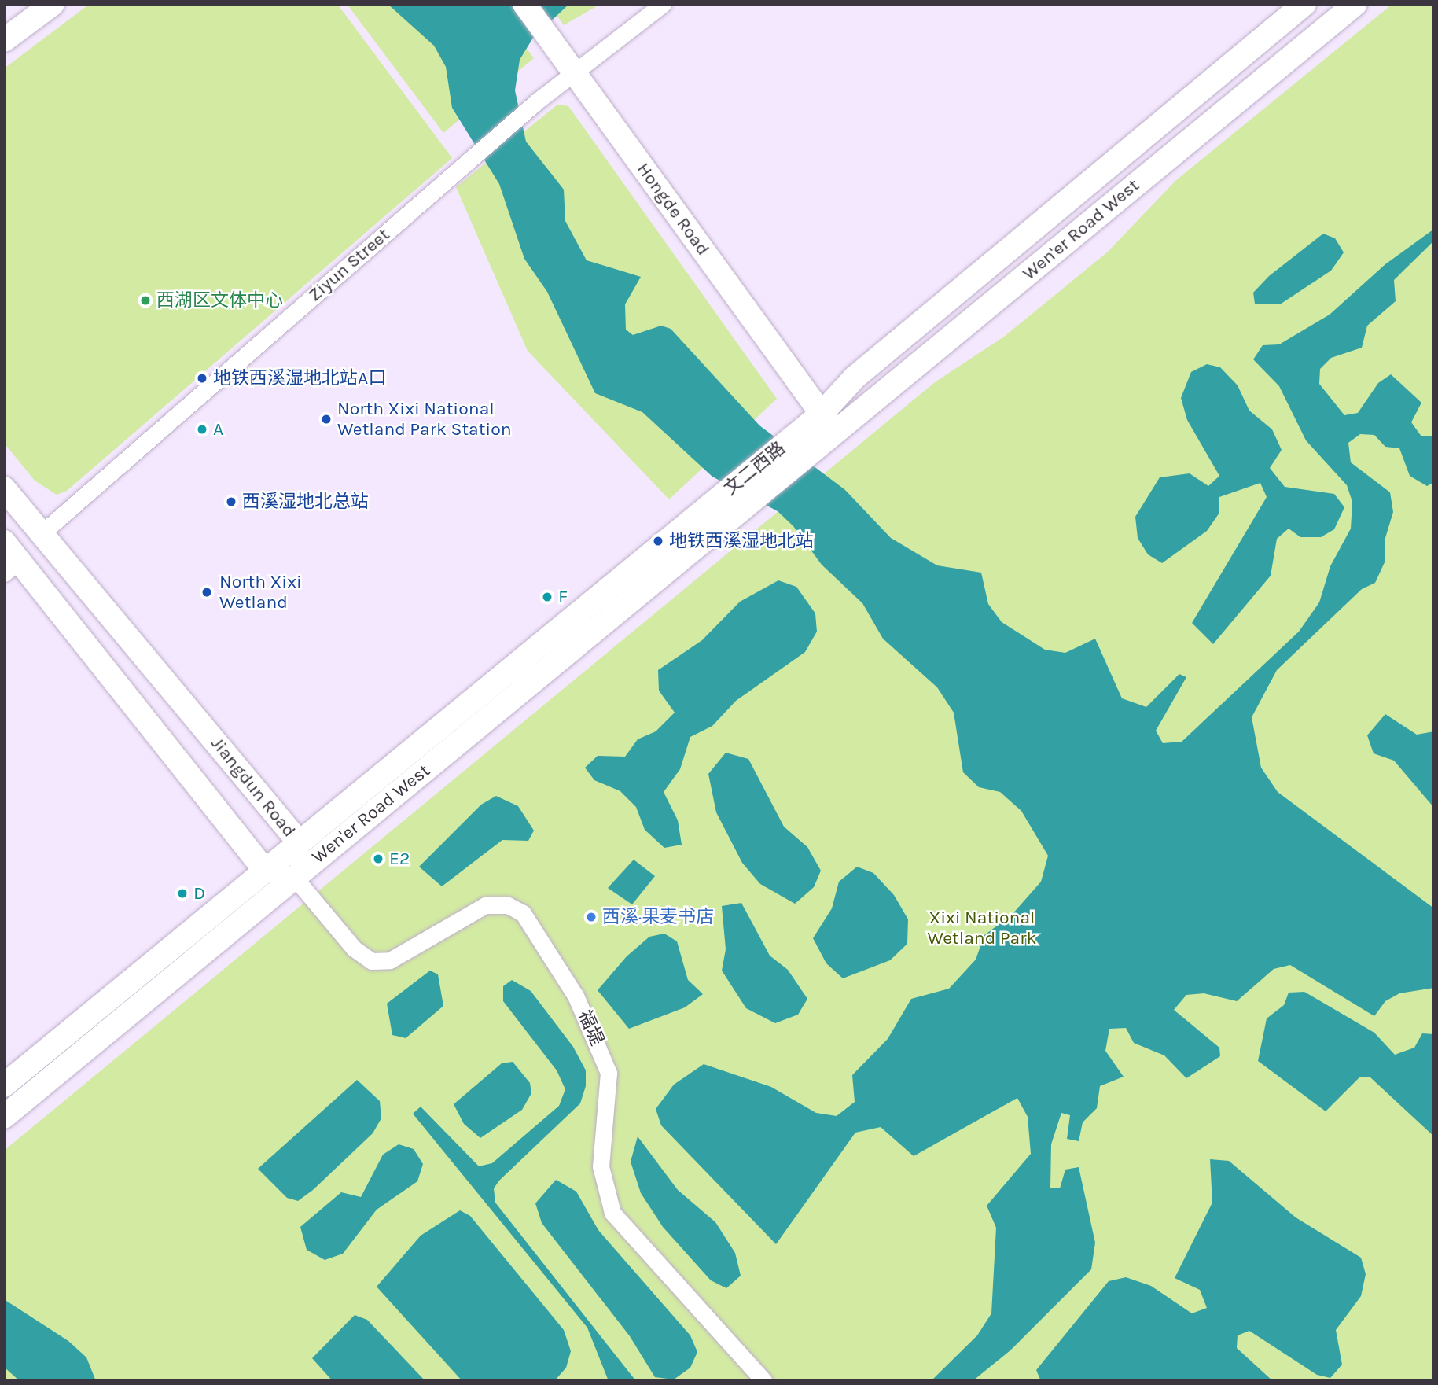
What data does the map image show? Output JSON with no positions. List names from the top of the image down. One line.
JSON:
{"streets":{"main road":["Hongde Road","Wen'er Road West","文二西路","Jiangdun Road"],"street":["Ziyun Street","福堤"]},"crossings":[["Hongde Road","Wen'er Road West"],["Hongde Road","Ziyun Street"],["Wen'er Road West","文二西路"],["Wen'er Road West","Jiangdun Road"],["Wen'er Road West","福堤"],["Ziyun Street","Jiangdun Road"],["Jiangdun Road","福堤"]],"parks":["Xixi National Wetland Park"],"places":["西湖区文体中心","地铁西溪湿地北站A口","North Xixi National Wetland Park Station","A","西溪湿地北总站","地铁西溪湿地北站","North Xixi Wetland","F","E2","D","西溪·果麦书店"]}
